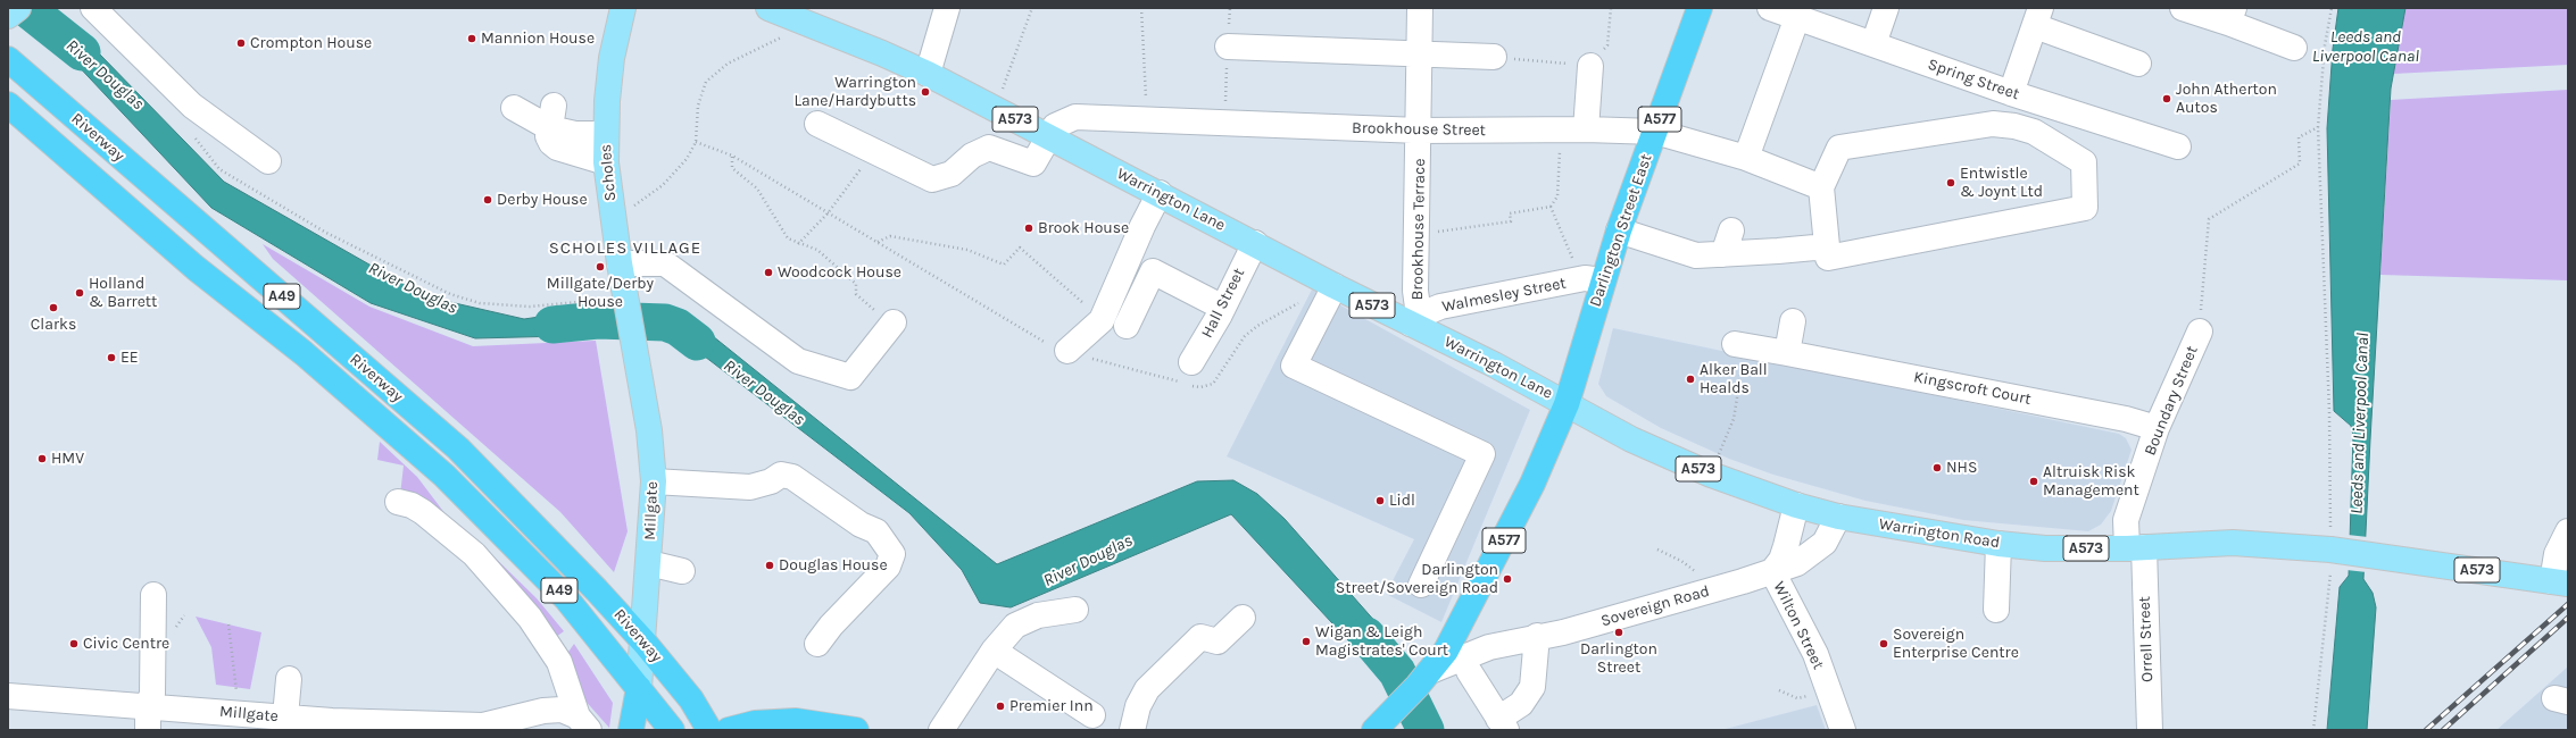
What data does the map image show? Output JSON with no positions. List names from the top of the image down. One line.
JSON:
{"streets":{"highway":["A577","Riverway","Darlington Street East","A49"],"main road":["A573","Scholes","Warrington Lane","Millgate","Warrington Road"],"street":["Spring Street","Brookhouse Street","Brookhouse Terrace","Walmesley Street","Hall Street","Kingscroft Court","Boundary Street","Sovereign Road","Wilton Street","Orrell Street"]},"crossings":[["A573","Warrington Road"],["A577","Warrington Lane"],["A577","Darlington Street East"],["A577","Warrington Road"],["A577","Sovereign Road"],["Brookhouse Street","Warrington Lane"],["Brookhouse Street","Brookhouse Terrace"],["Brookhouse Street","Darlington Street East"],["Riverway","Millgate"],["Scholes","Millgate"],["Warrington Lane","Brookhouse Terrace"],["Warrington Lane","Darlington Street East"],["Warrington Lane","Walmesley Street"],["Warrington Lane","Hall Street"],["Warrington Lane","Warrington Road"],["Brookhouse Terrace","Walmesley Street"],["Darlington Street East","Walmesley Street"],["Darlington Street East","Warrington Road"],["Kingscroft Court","Boundary Street"],["Boundary Street","Warrington Road"],["Boundary Street","Orrell Street"],["Warrington Road","Sovereign Road"],["Warrington Road","Orrell Street"],["Sovereign Road","Wilton Street"]],"districts":["SCHOLES VILLAGE"],"water":["Leeds and Liverpool Canal","River Douglas"],"places":["Mannion House","Crompton House","Warrington Lane/Hardybutts","John Atherton Autos","Entwistle & Joynt Ltd","Derby House","Brook House","Millgate/Derby House","Woodcock House","Holland & Barrett","Clarks","EE","Alker Ball Healds","HMV","NHS","Altruisk Risk Management","Lidl","Douglas House","Darlington Street/Sovereign Road","Darlington Street","Wigan & Leigh Magistrates' Court","Civic Centre","Sovereign Enterprise Centre","Premier Inn"]}
